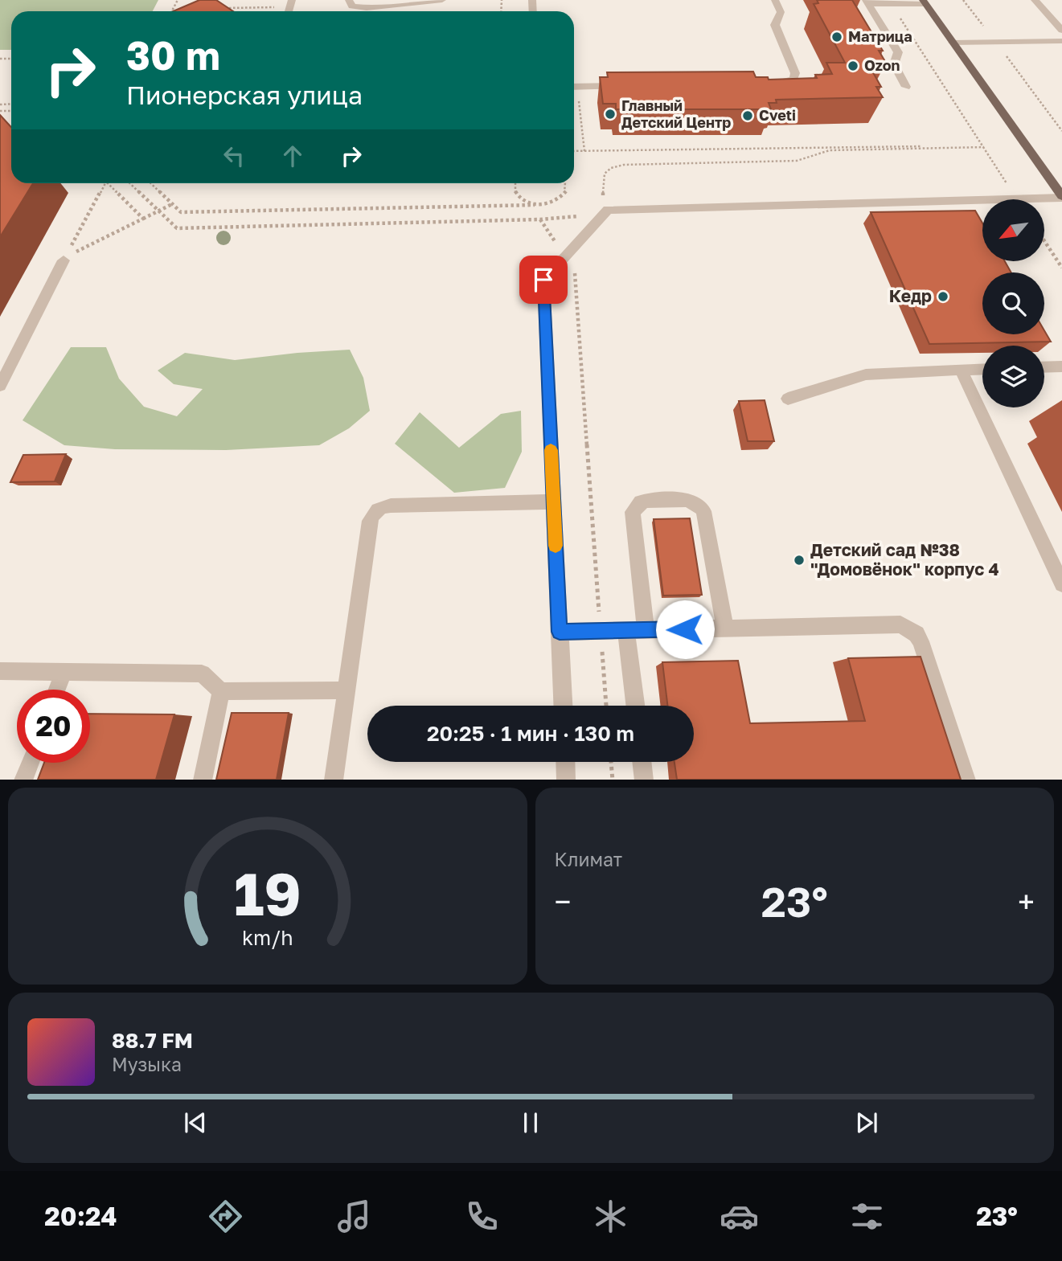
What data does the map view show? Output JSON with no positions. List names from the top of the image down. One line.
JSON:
{"places":["Матрица","Ozon","Главный Детский Центр","Cveti","Кедр","Детский сад №38 \"Домовёнок\" корпус 4"],"north":"bottom left","page":{"turn":["30 m","Пионерская улица"],"limit":"20","trip":"20:25 · 1 мин · 130 m","tile":"Климат","heat":["−","23°","+"],"song":["88.7 FM","Музыка"],"tabs":["20:24","23°"],"gauge":["19","km/h"]}}
